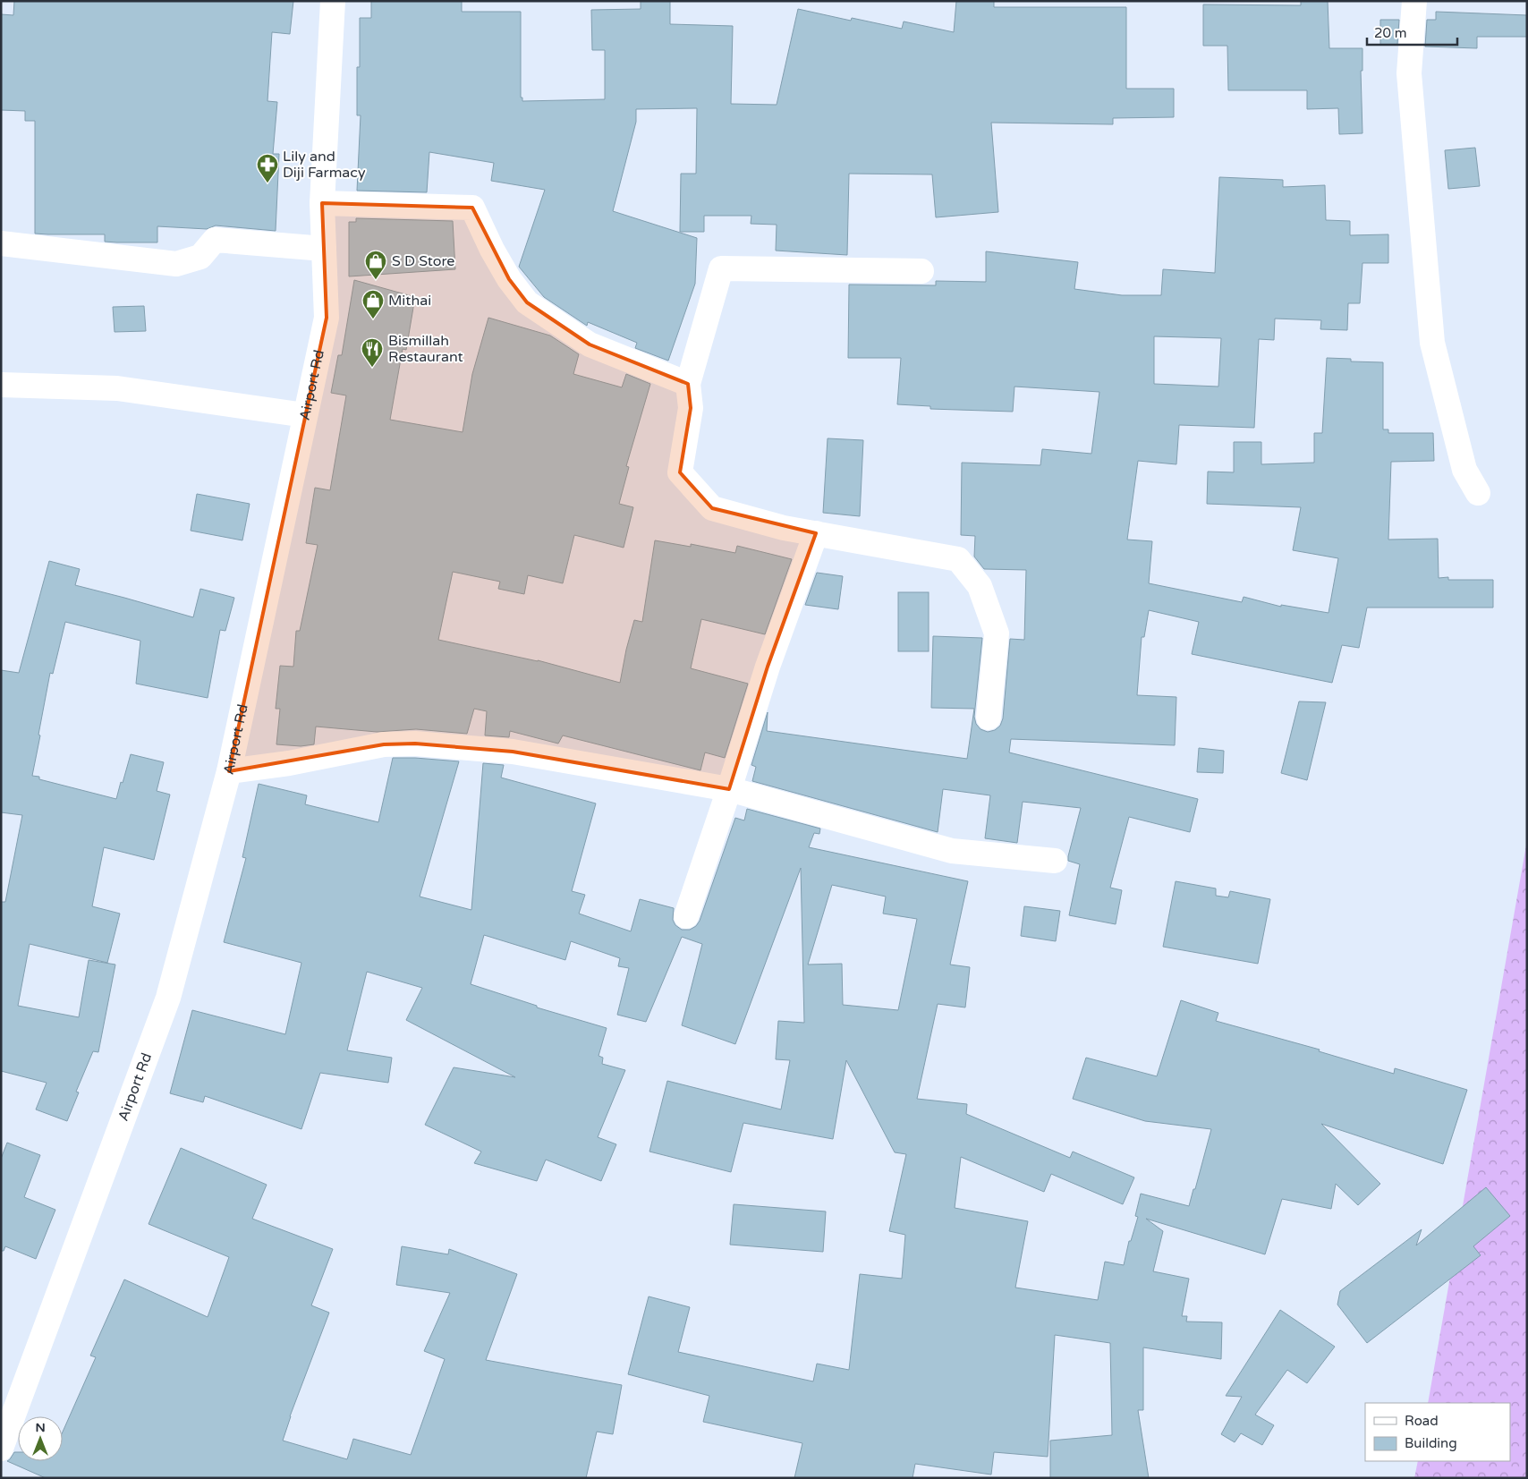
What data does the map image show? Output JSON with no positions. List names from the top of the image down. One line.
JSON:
{"streets":{"street":["Airport Rd"]},"places":{"pharmacy":["Lily and Diji Farmacy"],"shop":["S D Store","Mithai"],"restaurant":["Bismillah Restaurant"]},"legend":["Road","Building"],"scale_bar":"20 m","north":"top"}
